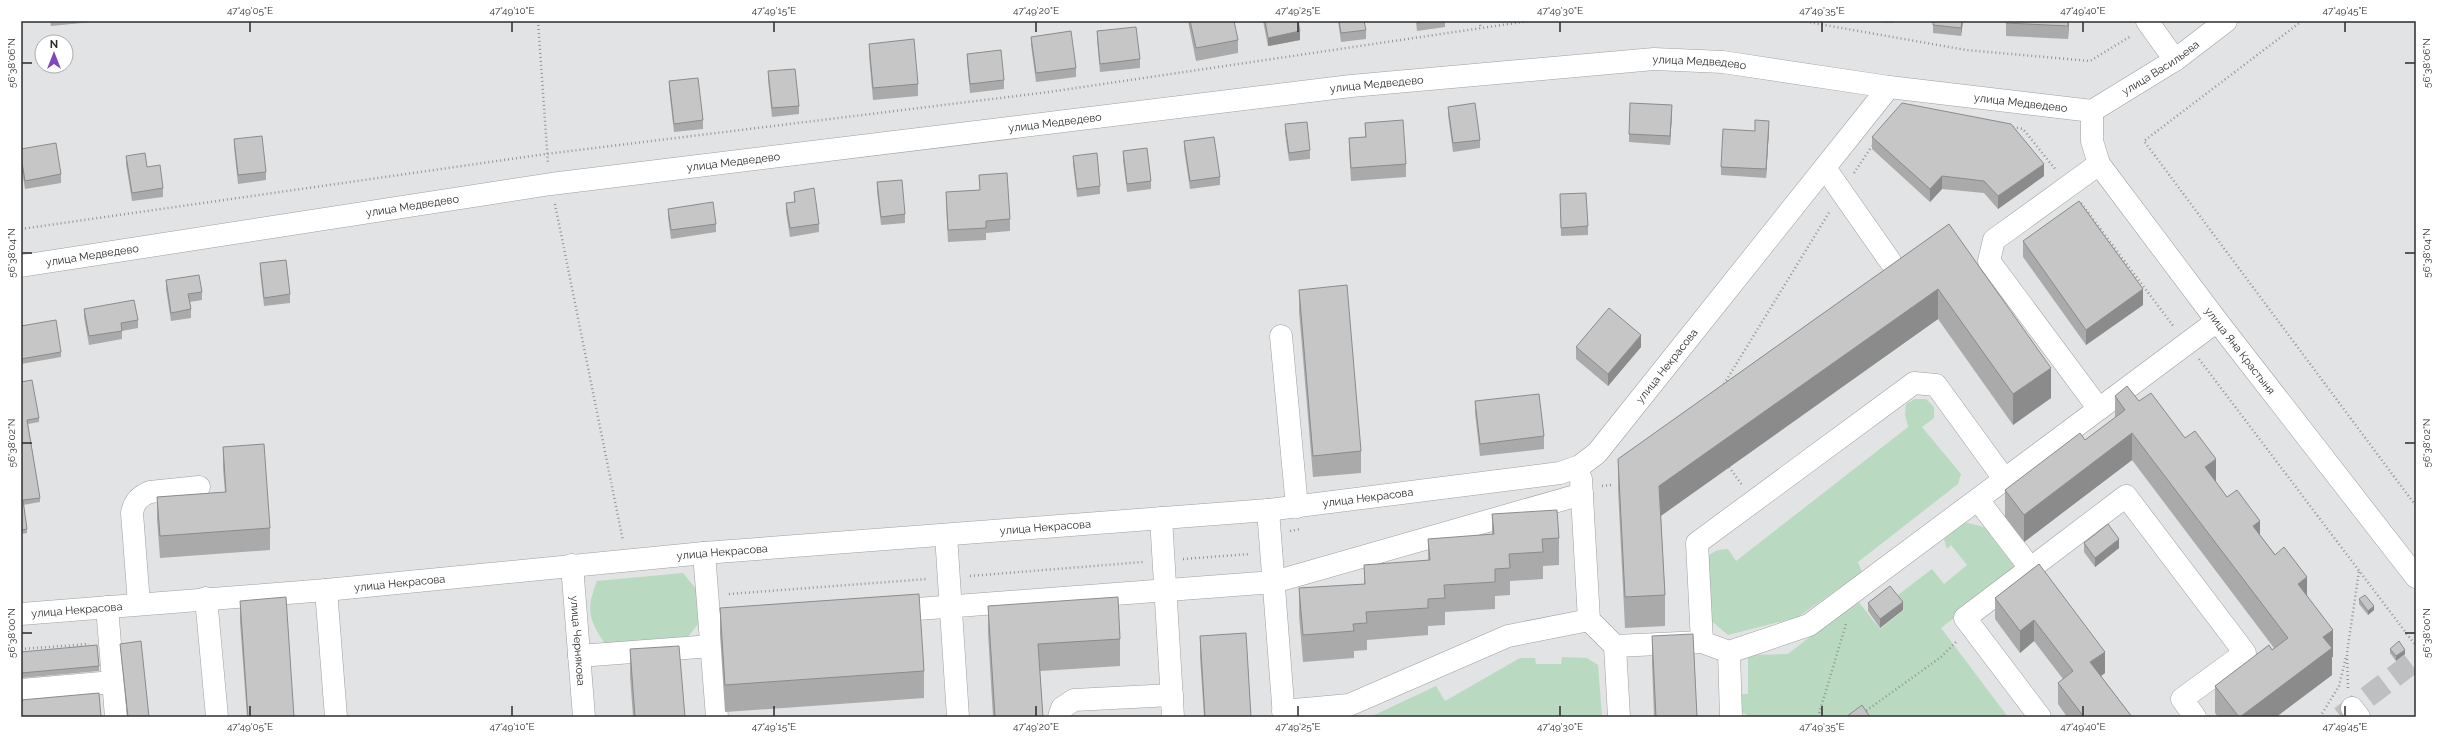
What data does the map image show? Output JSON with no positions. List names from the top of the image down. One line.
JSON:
{"streets":{"street":["улица Медведево","улица Васильева","улица Яна Крастыня","улица Некрасова","улица Чернякова"]},"crossings":[["улица Медведево","улица Васильева"],["улица Медведево","улица Яна Крастыня"],["улица Медведево","улица Некрасова"],["улица Васильева","улица Яна Крастыня"],["улица Некрасова","улица Чернякова"]],"north":"top","coordinates":["47°49'05\"E","47°49'10\"E","47°49'15\"E","47°49'20\"E","47°49'25\"E","47°49'30\"E","47°49'35\"E","47°49'40\"E","47°49'45\"E","56°38'06\"N","56°38'04\"N","56°38'02\"N","56°38'00\"N"]}
